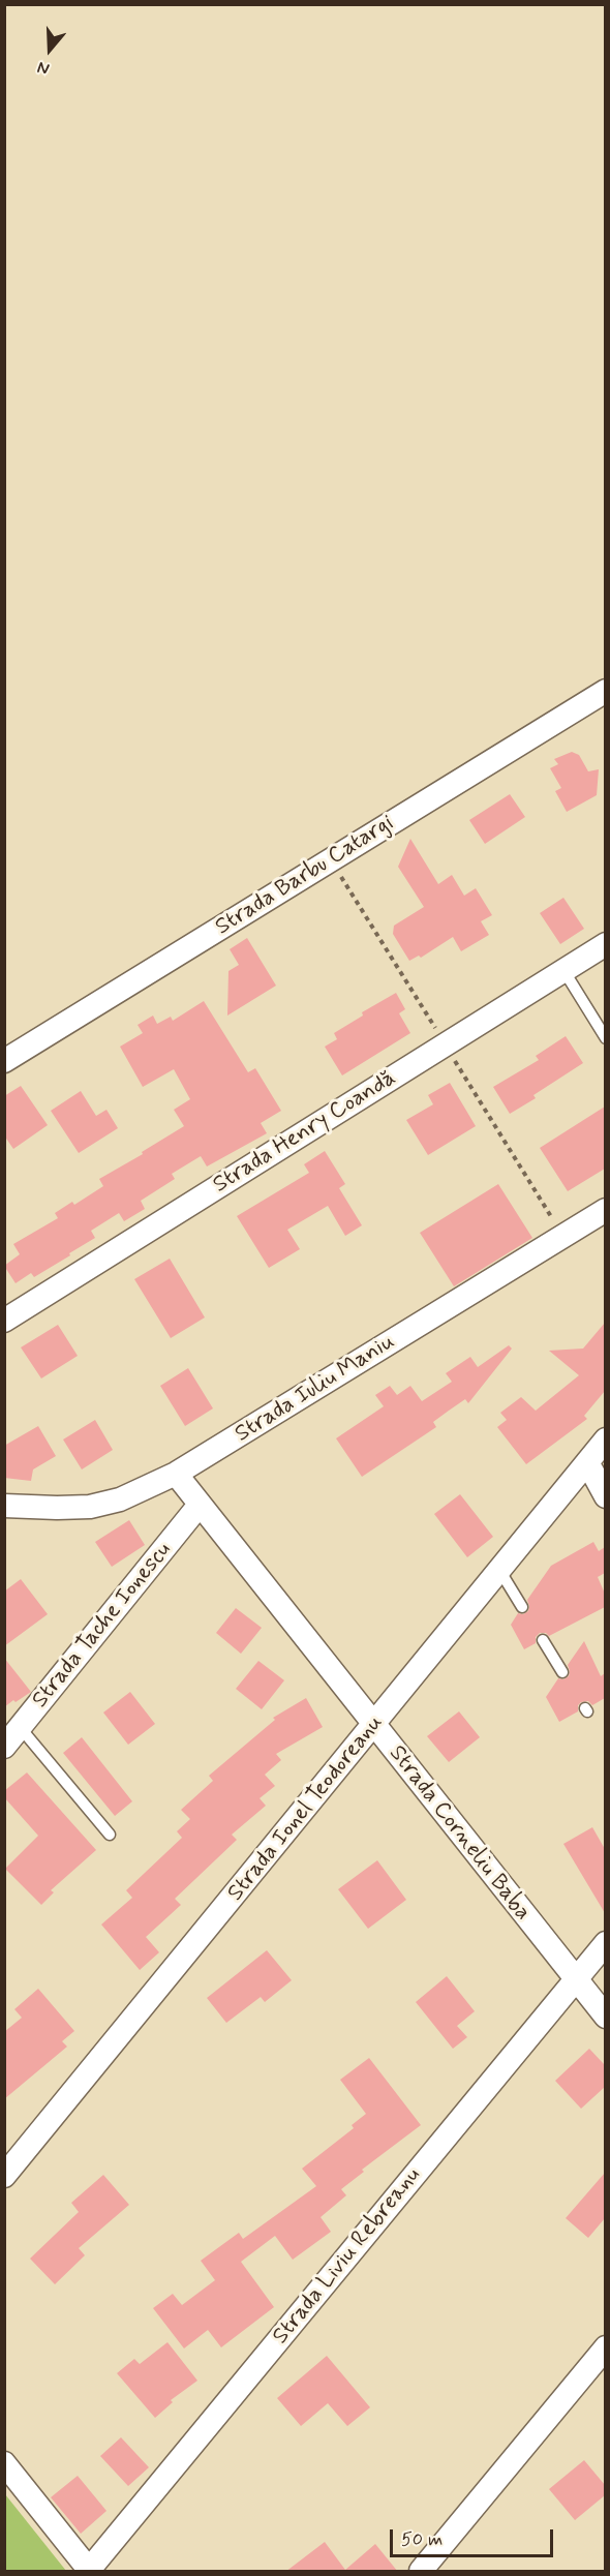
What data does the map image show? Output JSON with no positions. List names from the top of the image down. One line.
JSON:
{"streets":{"street":["Strada Barbu Catargi","Strada Henry Coandă","Strada Iuliu Maniu","Strada Tache Ionescu","Strada Ionel Teodoreanu","Strada Corneliu Baba","Strada Liviu Rebreanu"]},"crossings":[["Strada Iuliu Maniu","Strada Corneliu Baba"],["Strada Tache Ionescu","Strada Corneliu Baba"],["Strada Ionel Teodoreanu","Strada Corneliu Baba"],["Strada Corneliu Baba","Strada Liviu Rebreanu"]],"scale_bar":"50 m","north":"bottom"}
